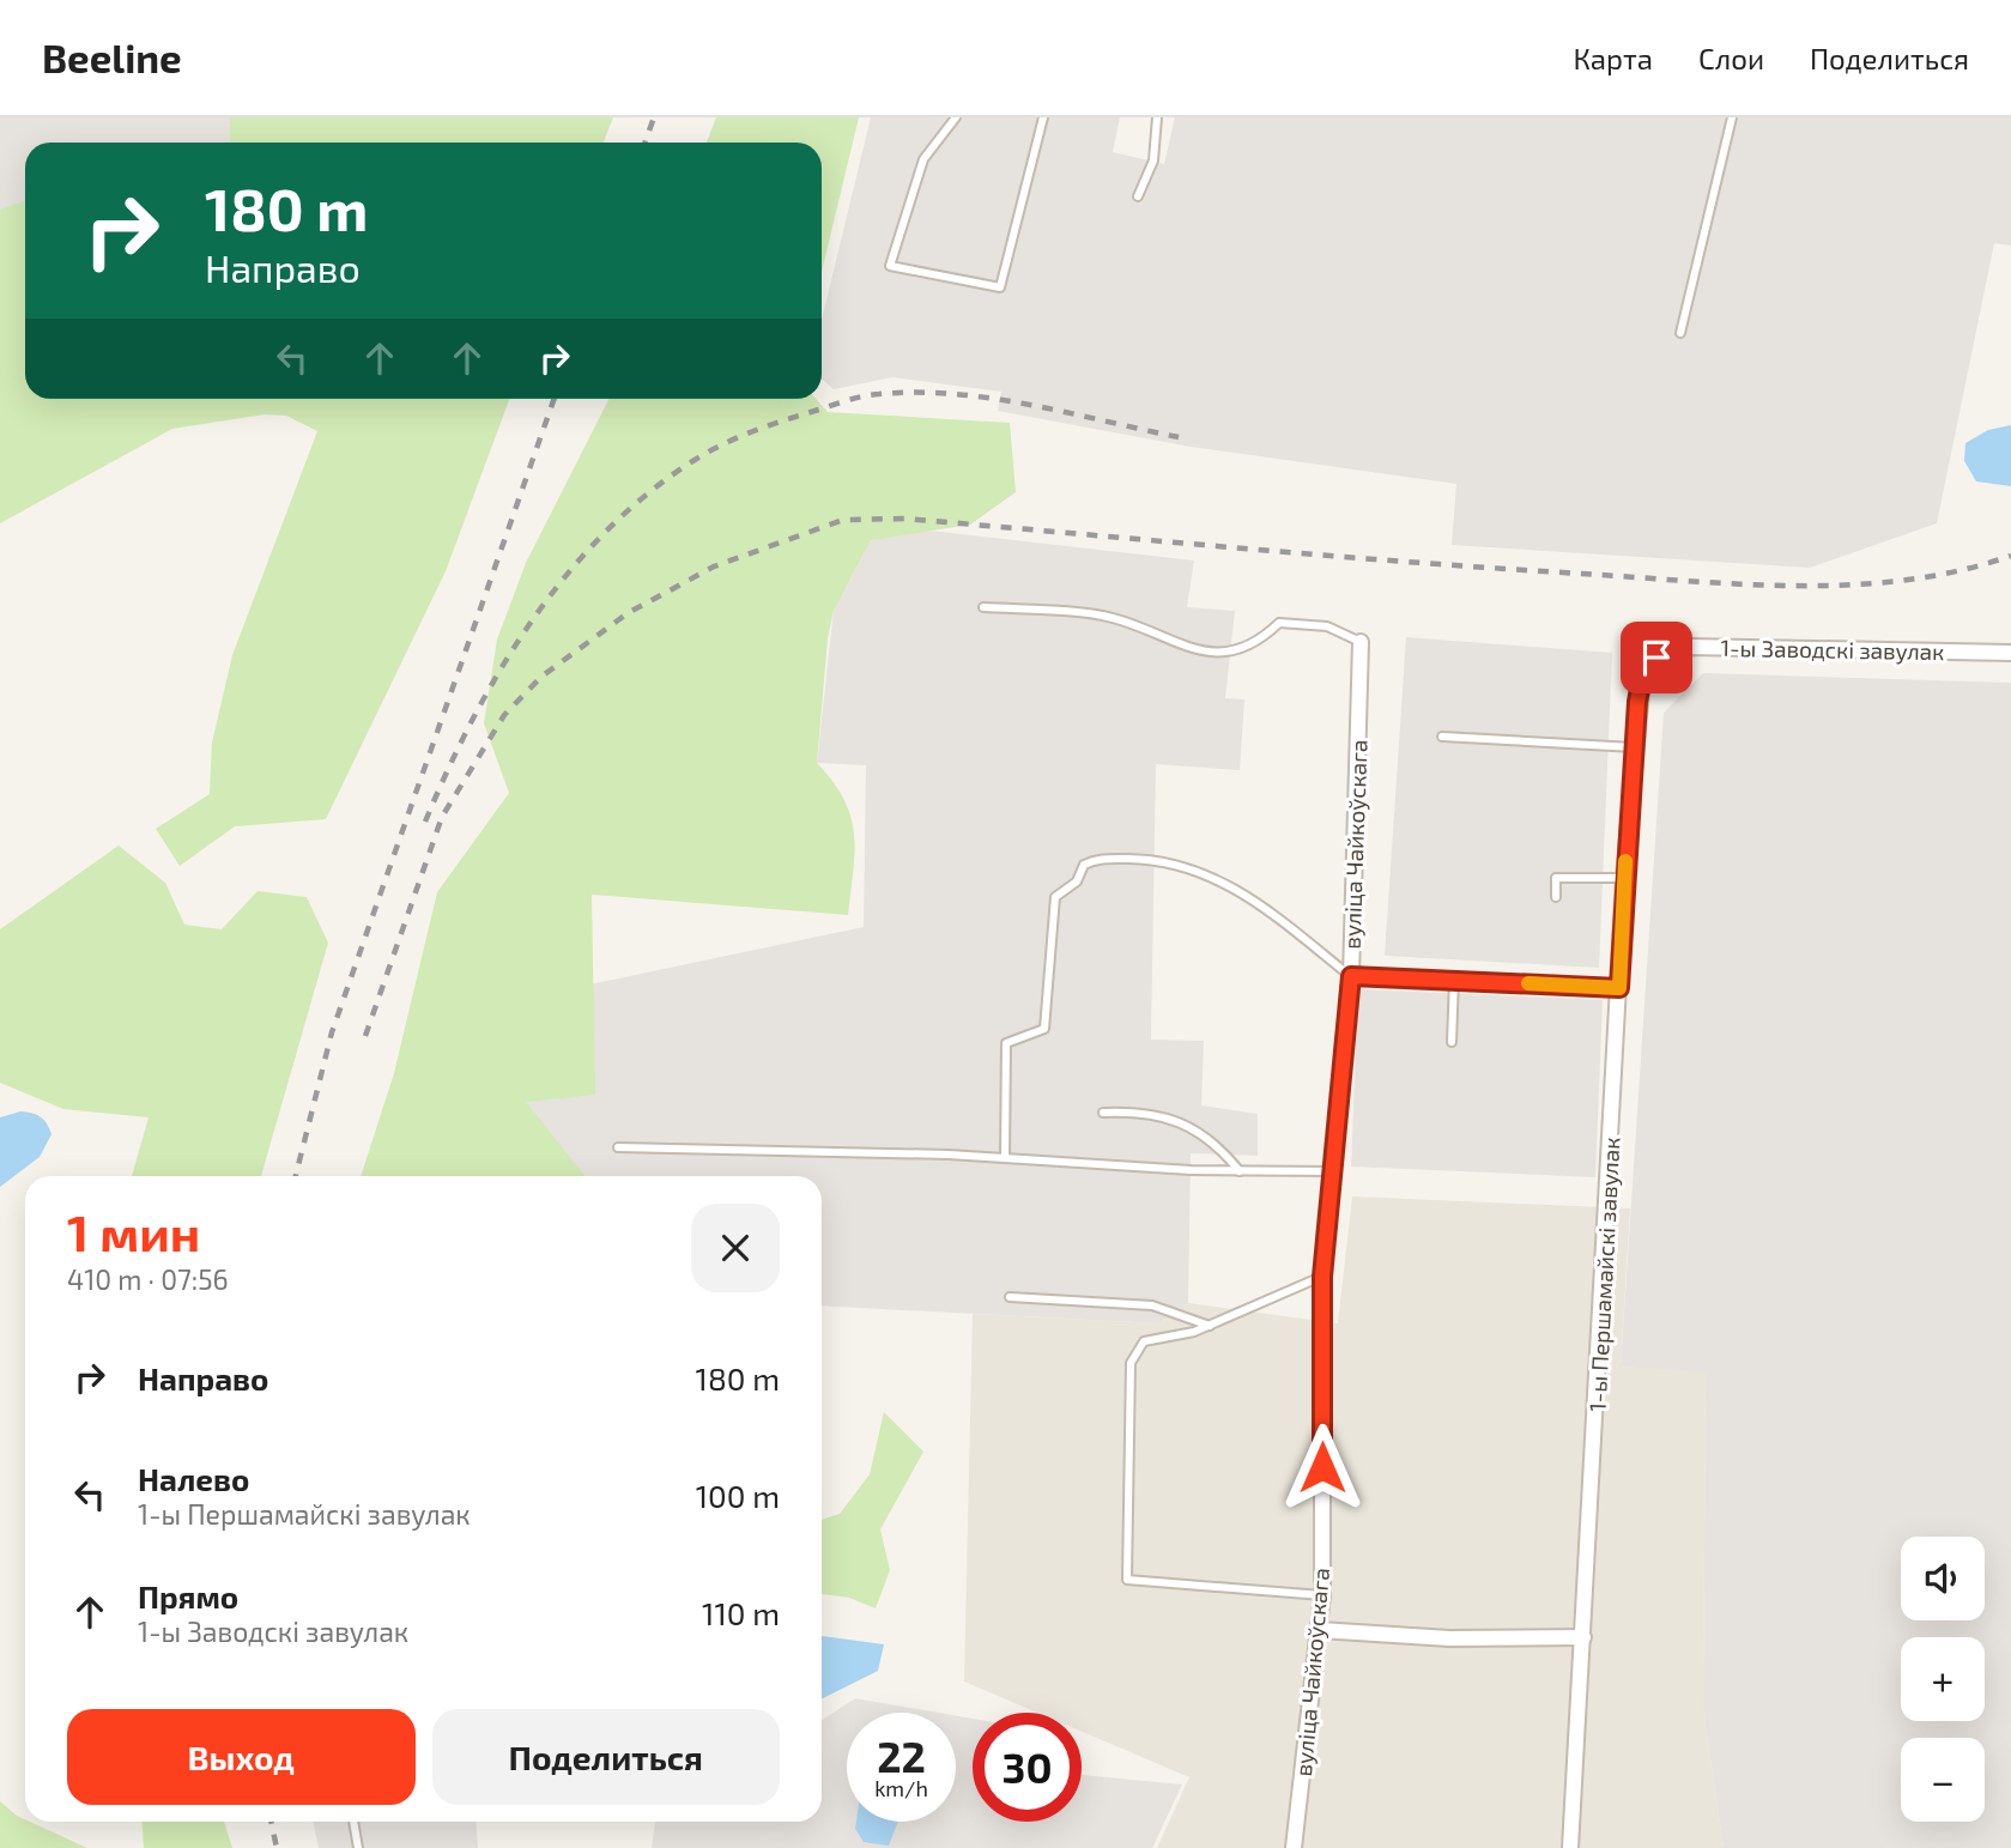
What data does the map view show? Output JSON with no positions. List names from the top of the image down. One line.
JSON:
{"streets":{"street":["1-ы Заводскі завулак","вуліца Чайкоўскага","1-ы Першамайскі завулак"]},"crossings":[["1-ы Заводскі завулак","1-ы Першамайскі завулак"]],"page":{"header":"Beeline","nav":["Карта","Слои","Поделиться"],"turn":["180 m","Направо"],"heading":["1 мин","410 m · 07:56"],"list":[{"name":"Направо","value":"180 m"},{"name":"Налево","note":"1-ы Першамайскі завулак","value":"100 m"},{"name":"Прямо","note":"1-ы Заводскі завулак","value":"110 m"}],"map_buttons":["+","−"],"buttons":["Выход","Поделиться"],"speed":"22 km/h","limit":"30"}}
